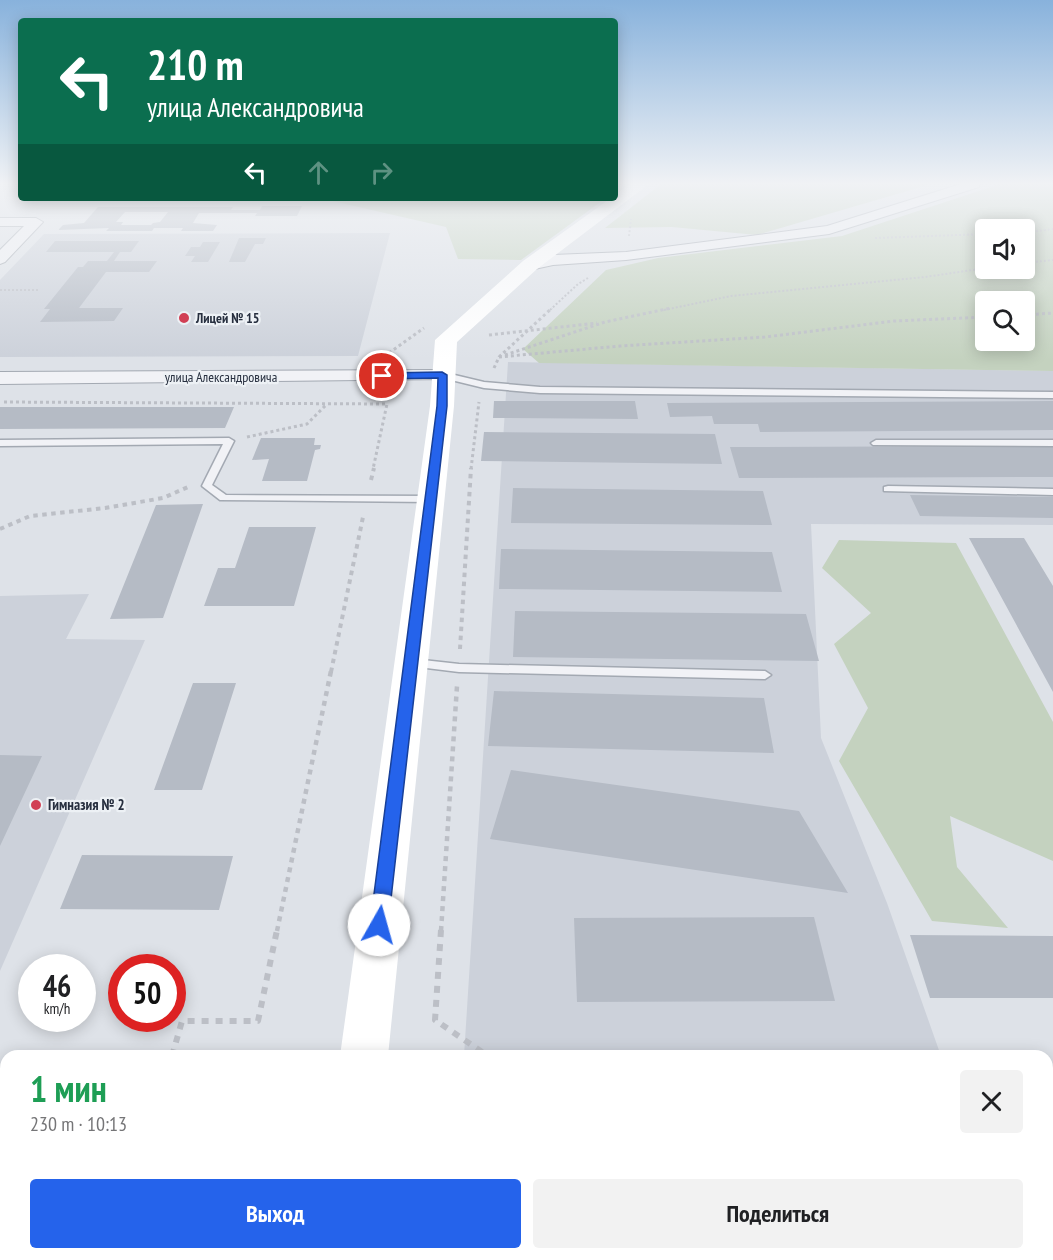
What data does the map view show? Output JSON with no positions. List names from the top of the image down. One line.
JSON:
{"streets":{"street":["улица Александровича"]},"places":["Лицей № 15","Гимназия № 2"],"page":{"turn":["210 m","улица Александровича"],"speed":"46 km/h","limit":"50","heading":["1 мин","230 m · 10:13"],"buttons":["Выход","Поделиться"]}}
